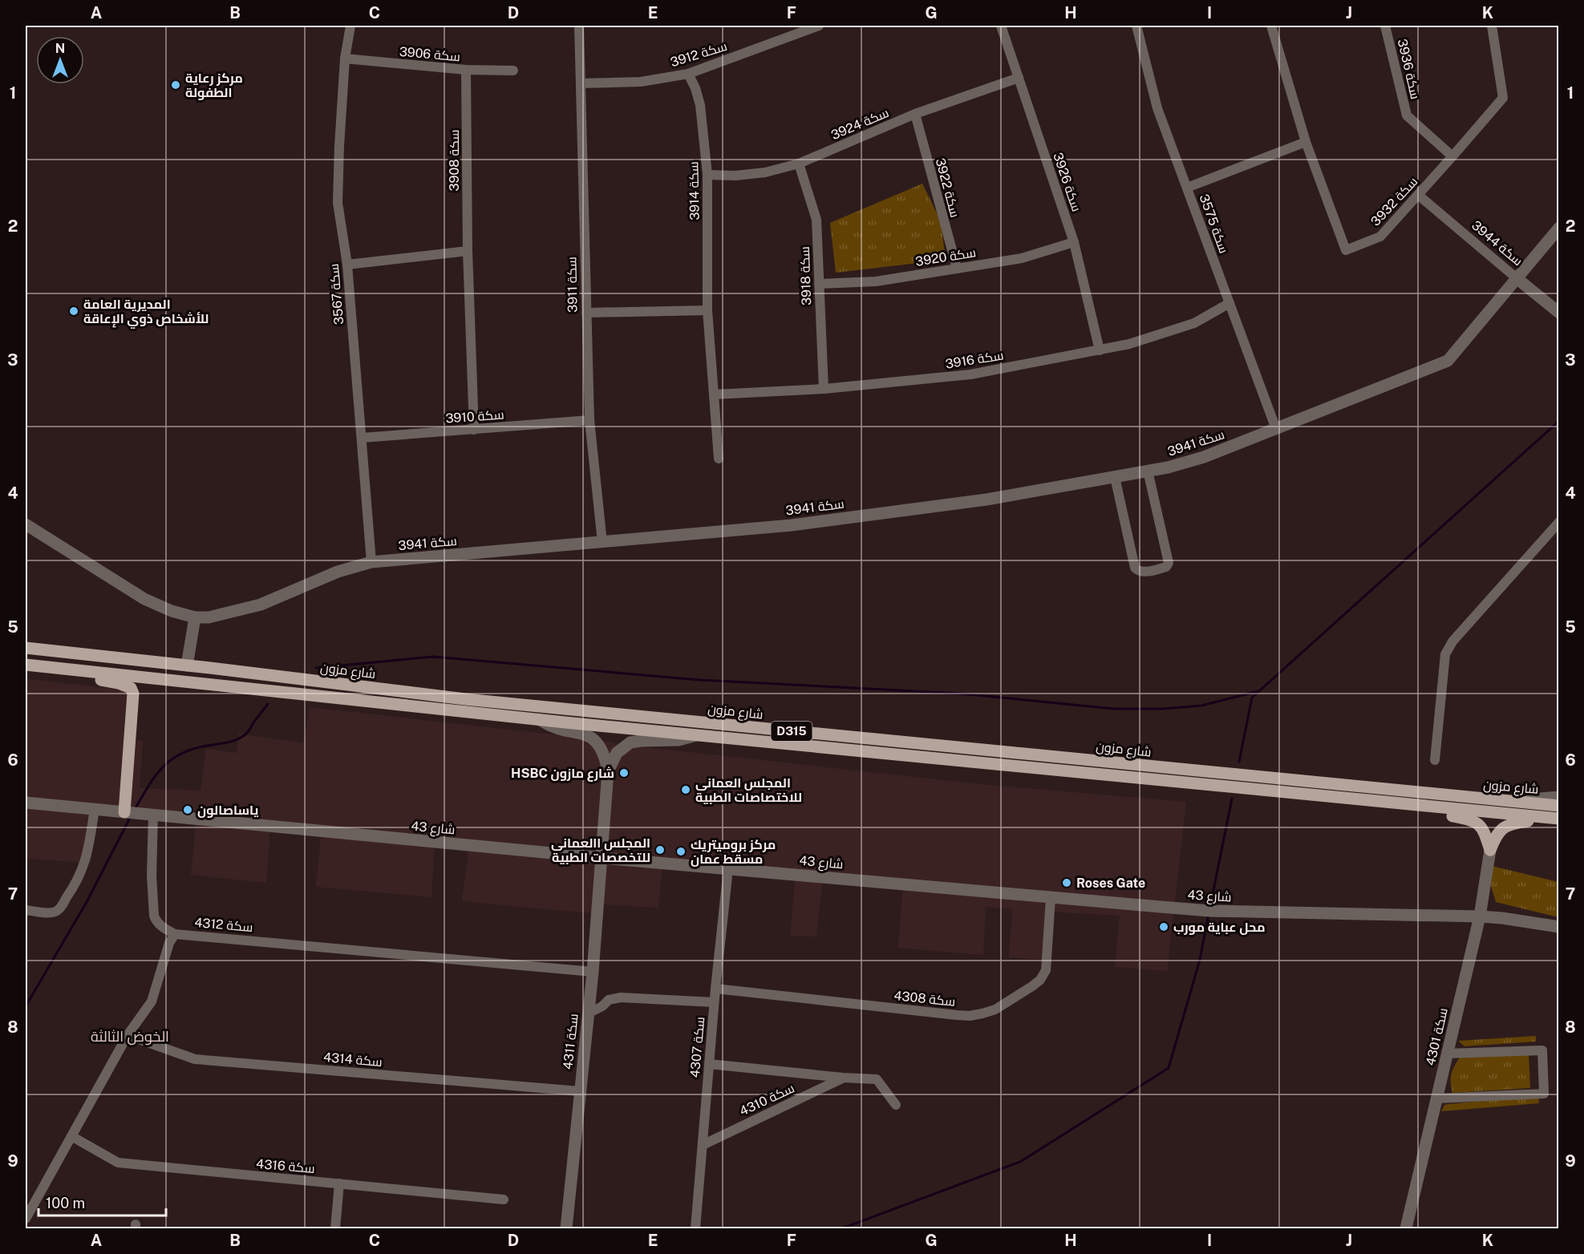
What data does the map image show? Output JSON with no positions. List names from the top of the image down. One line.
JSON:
{"streets":{"main road":["شارع مزون","D315"],"street":["سكة 3906","سكة 3912","سكة 3936","سكة 3924","سكة 3908","سكة 3926","سكة 3922","سكة 3914","سكة 3932","سكة 3575","سكة 3944","سكة 3920","سكة 3918","سكة 3911","سكة 3567","سكة 3916","سكة 3910","سكة 3941","شارع 43","سكة 4312","سكة 4308","سكة 4301","سكة 4311","سكة 4307","سكة 4314","سكة 4310","سكة 4316"]},"crossings":[["سكة 3906","سكة 3908"],["سكة 3906","سكة 3567"],["سكة 3912","سكة 3914"],["سكة 3912","سكة 3911"],["سكة 3936","سكة 3932"],["سكة 3924","سكة 3926"],["سكة 3924","سكة 3922"],["سكة 3924","سكة 3914"],["سكة 3924","سكة 3918"],["سكة 3908","سكة 3910"],["سكة 3926","سكة 3920"],["سكة 3926","سكة 3916"],["سكة 3922","سكة 3920"],["سكة 3914","سكة 3916"],["سكة 3932","سكة 3944"],["سكة 3575","سكة 3916"],["سكة 3575","سكة 3941"],["سكة 3944","سكة 3941"],["سكة 3920","سكة 3918"],["سكة 3918","سكة 3916"],["سكة 3911","سكة 3910"],["سكة 3911","سكة 3941"],["سكة 3567","سكة 3910"],["سكة 3567","سكة 3941"],["شارع 43","سكة 4308"],["شارع 43","سكة 4301"],["شارع 43","سكة 4311"],["شارع 43","سكة 4307"],["سكة 4312","سكة 4311"],["سكة 4312","سكة 4314"],["سكة 4312","سكة 4316"],["سكة 4308","سكة 4307"],["سكة 4311","سكة 4314"],["سكة 4307","سكة 4310"]],"districts":["الخوض الثالثة"],"places":["مركز رعاية الطفولة","المديرية العامة للأشخاص ذوي الإعاقة","HSBC شارع مازون","المجلس العماني للاختصاصات الطبية","ياساصالون","المجلس االعمانى للتخصصات الطبية","مركز بروميتريك مسقط عمان","Roses Gate","محل عباية مورب"],"scale_bar":"100 m","north":"top","grid":{"columns":["A","B","C","D","E","F","G","H","I","J","K"],"rows":["1","2","3","4","5","6","7","8","9"]}}
